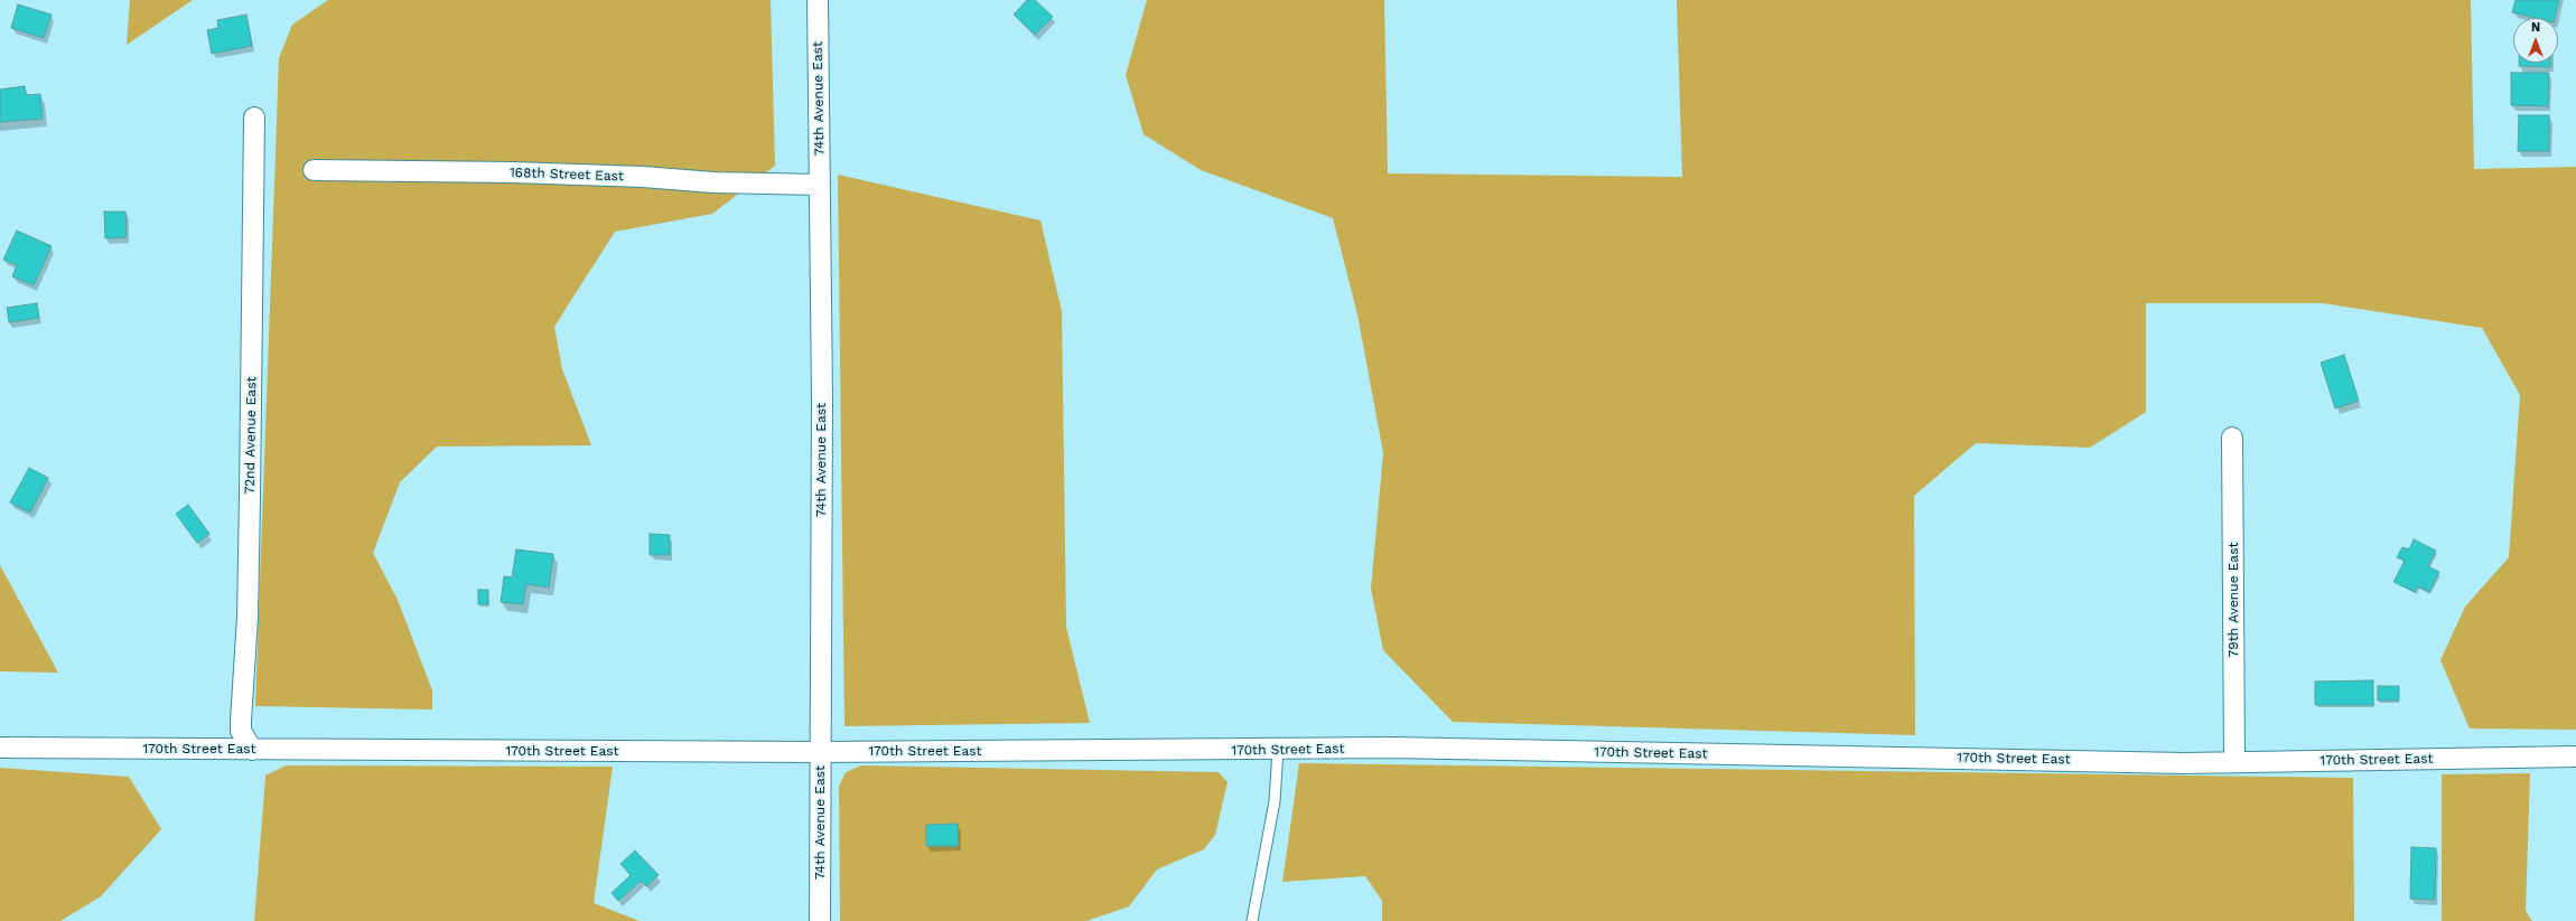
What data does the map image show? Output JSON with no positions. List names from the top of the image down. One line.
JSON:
{"streets":{"street":["74th Avenue East","168th Street East","72nd Avenue East","79th Avenue East","170th Street East"]},"crossings":[["74th Avenue East","168th Street East"],["74th Avenue East","170th Street East"],["72nd Avenue East","170th Street East"],["79th Avenue East","170th Street East"]],"north":"top"}
